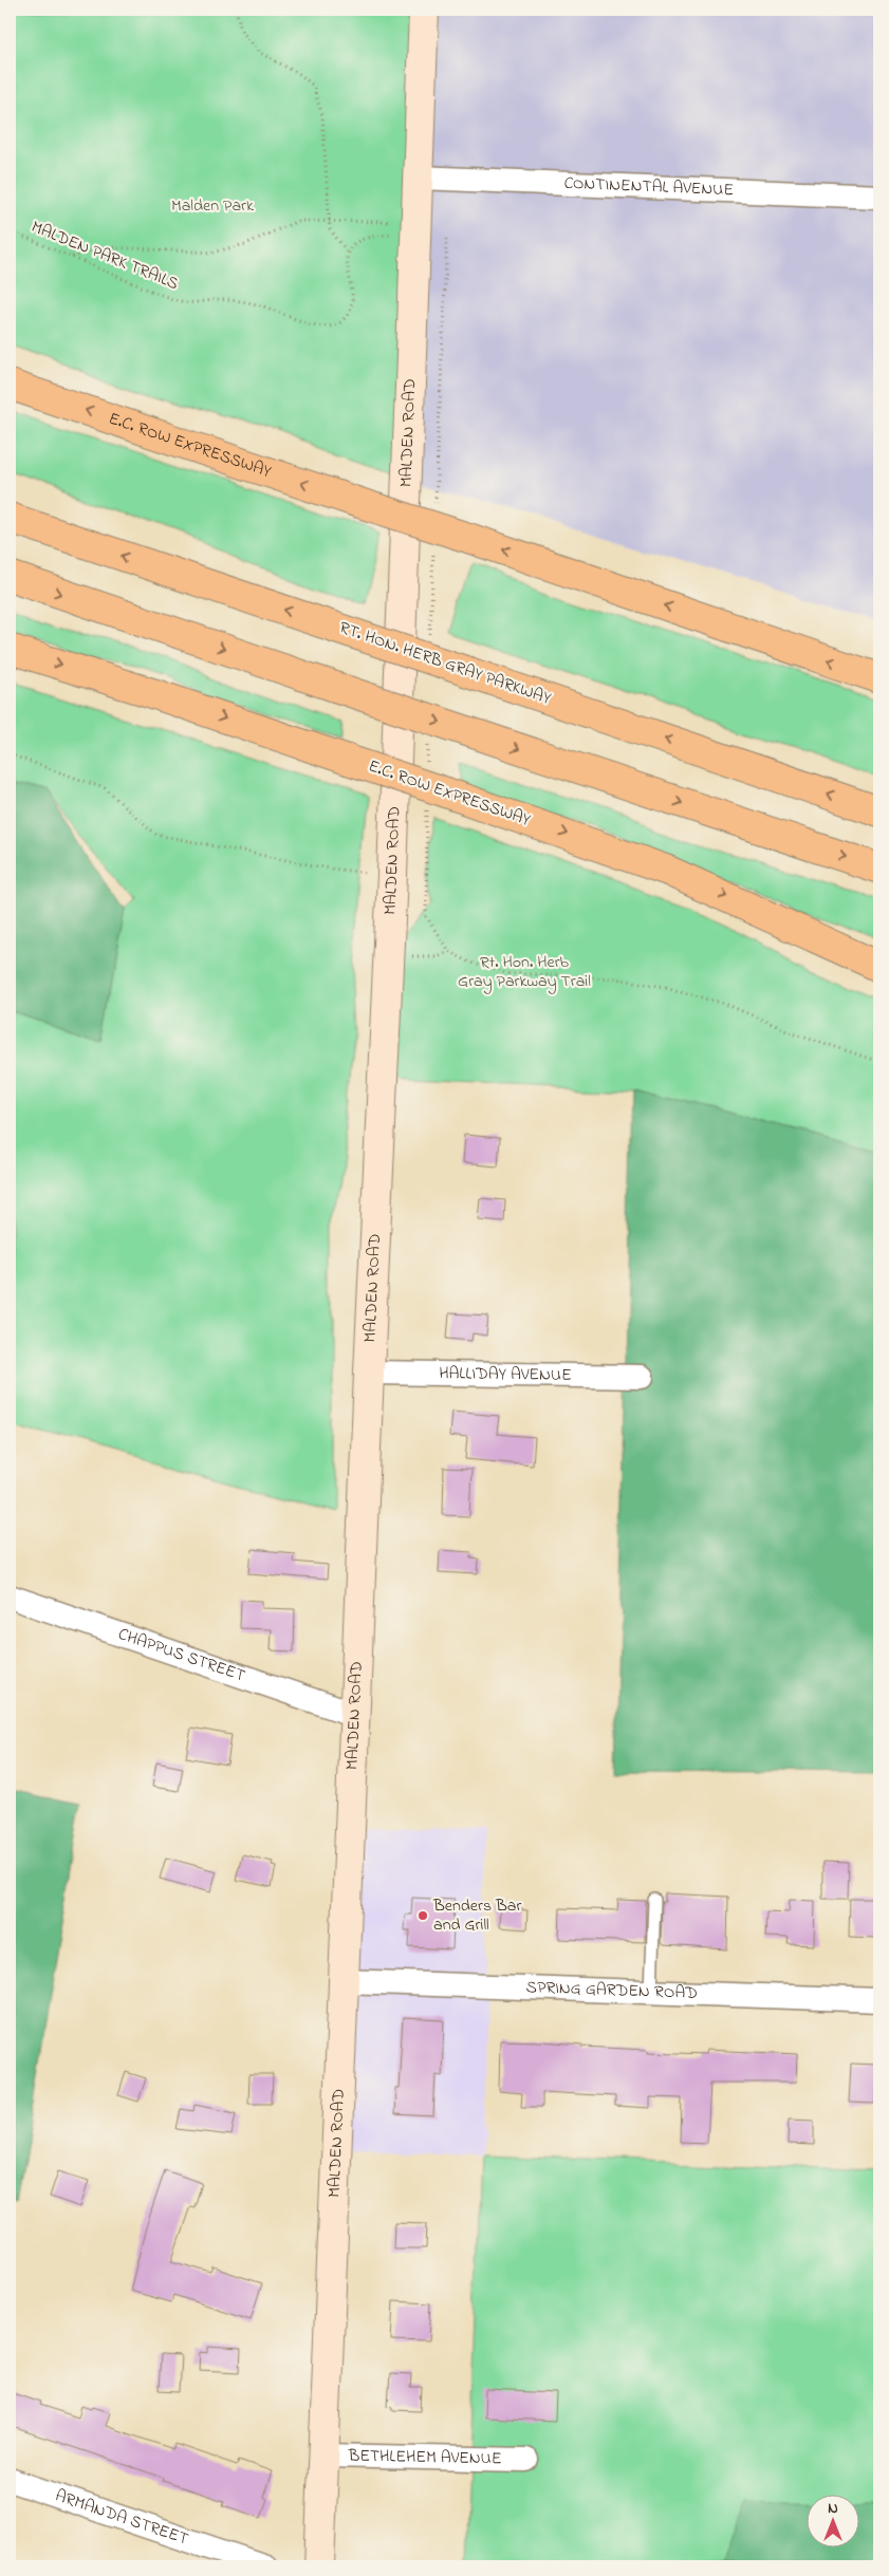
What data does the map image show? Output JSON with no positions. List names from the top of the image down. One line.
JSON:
{"streets":{"highway":["E.C. ROW EXPRESSWAY","RT. HON. HERB GRAY PARKWAY"],"main road":["MALDEN ROAD"],"street":["CONTINENTAL AVENUE","HALLIDAY AVENUE","CHAPPUS STREET","SPRING GARDEN ROAD","BETHLEHEM AVENUE","ARMANDA STREET"],"path":["MALDEN PARK TRAILS"]},"crossings":[["CONTINENTAL AVENUE","MALDEN ROAD"],["MALDEN ROAD","HALLIDAY AVENUE"],["MALDEN ROAD","CHAPPUS STREET"],["MALDEN ROAD","SPRING GARDEN ROAD"],["MALDEN ROAD","BETHLEHEM AVENUE"]],"parks":["Malden Park","Rt. Hon. Herb Gray Parkway Trail"],"places":["Benders Bar and Grill"],"north":"top"}
